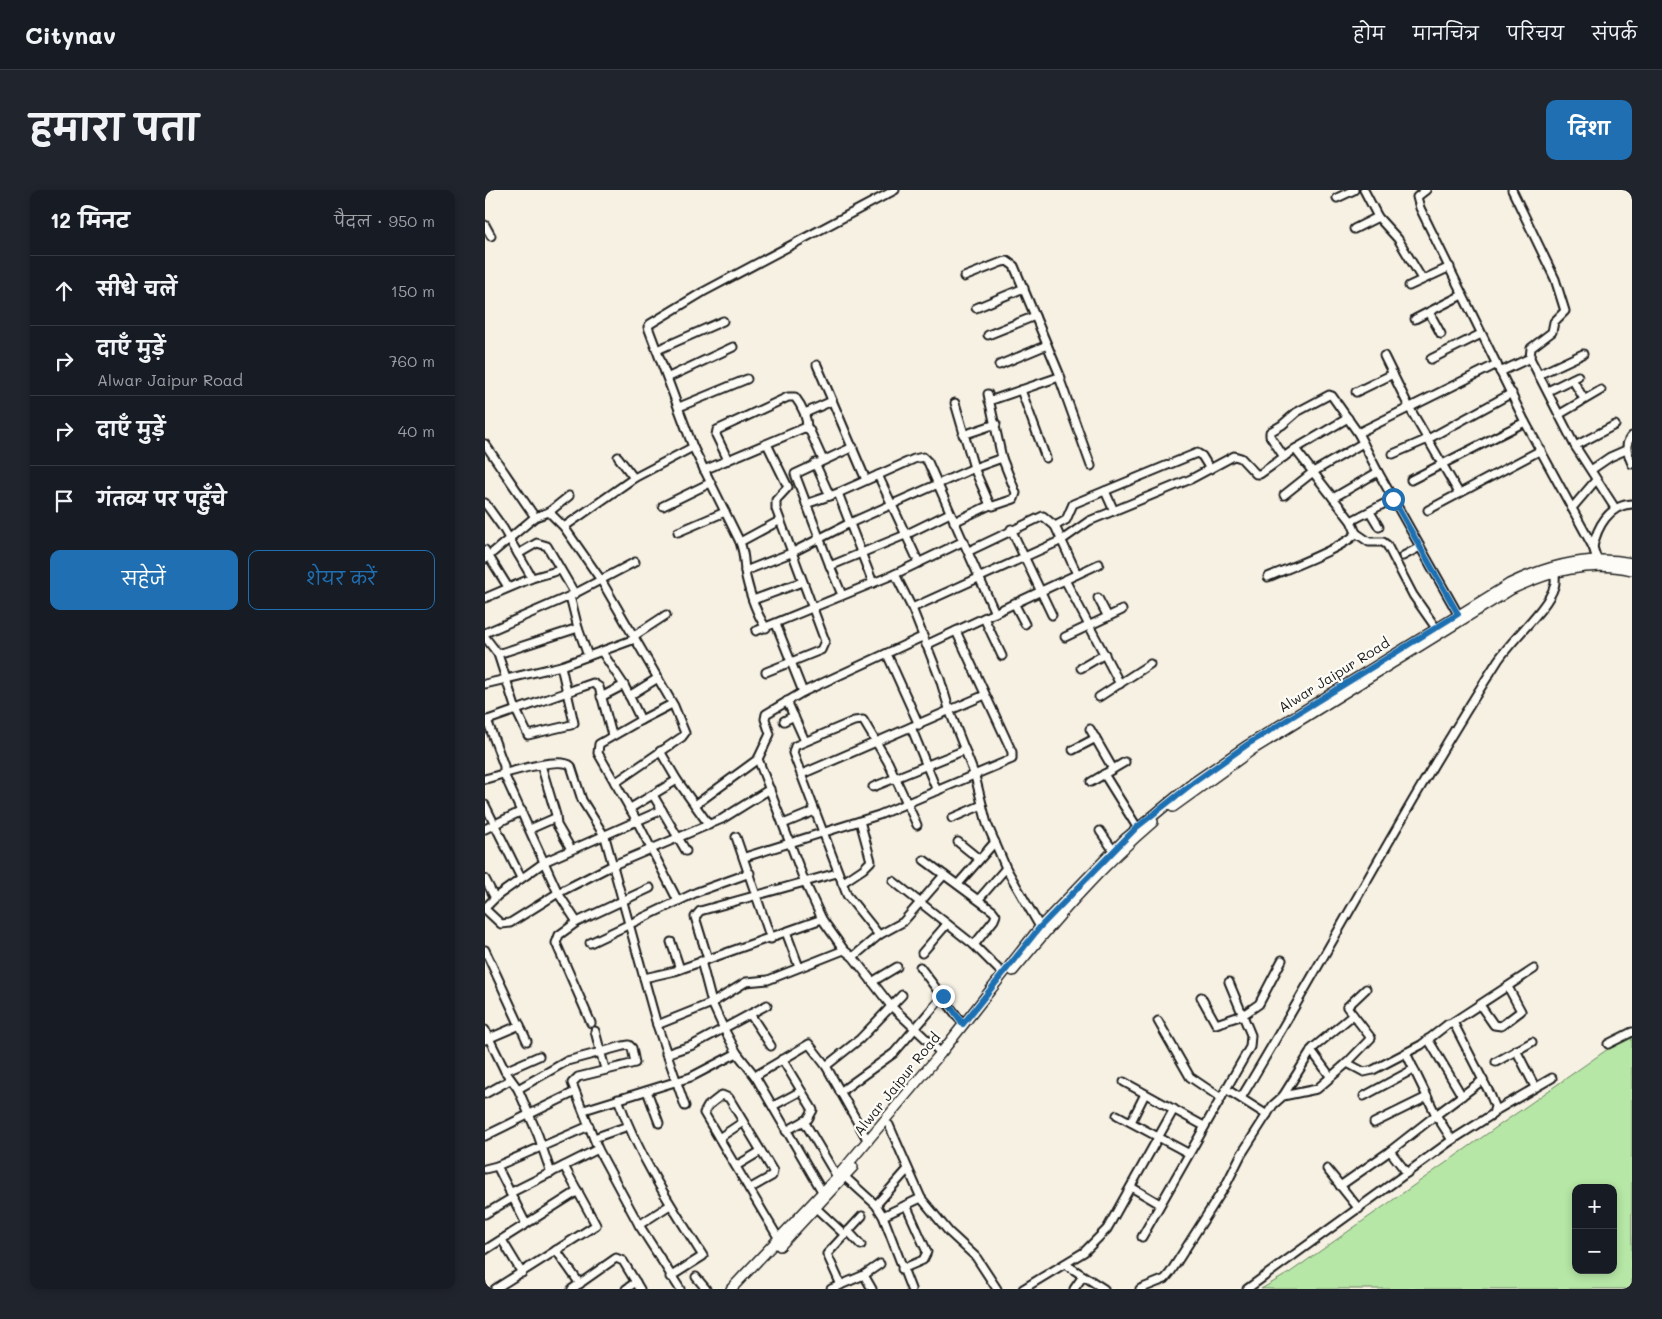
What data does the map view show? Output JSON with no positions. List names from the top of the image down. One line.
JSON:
{"streets":{"main road":["Alwar Jaipur Road"]},"page":{"header":"Citynav","nav":["होम","मानचित्र","परिचय","संपर्क"],"title":"हमारा पता","buttons":["दिशा",["सहेजें","शेयर करें"]],"heading":["12 मिनट","पैदल · 950 m"],"list":[["सीधे चलें","150 m"],["दाएँ मुड़ें","Alwar Jaipur Road","760 m"],["दाएँ मुड़ें","40 m"],"गंतव्य पर पहुँचे"],"map_buttons":["+","−"]}}
